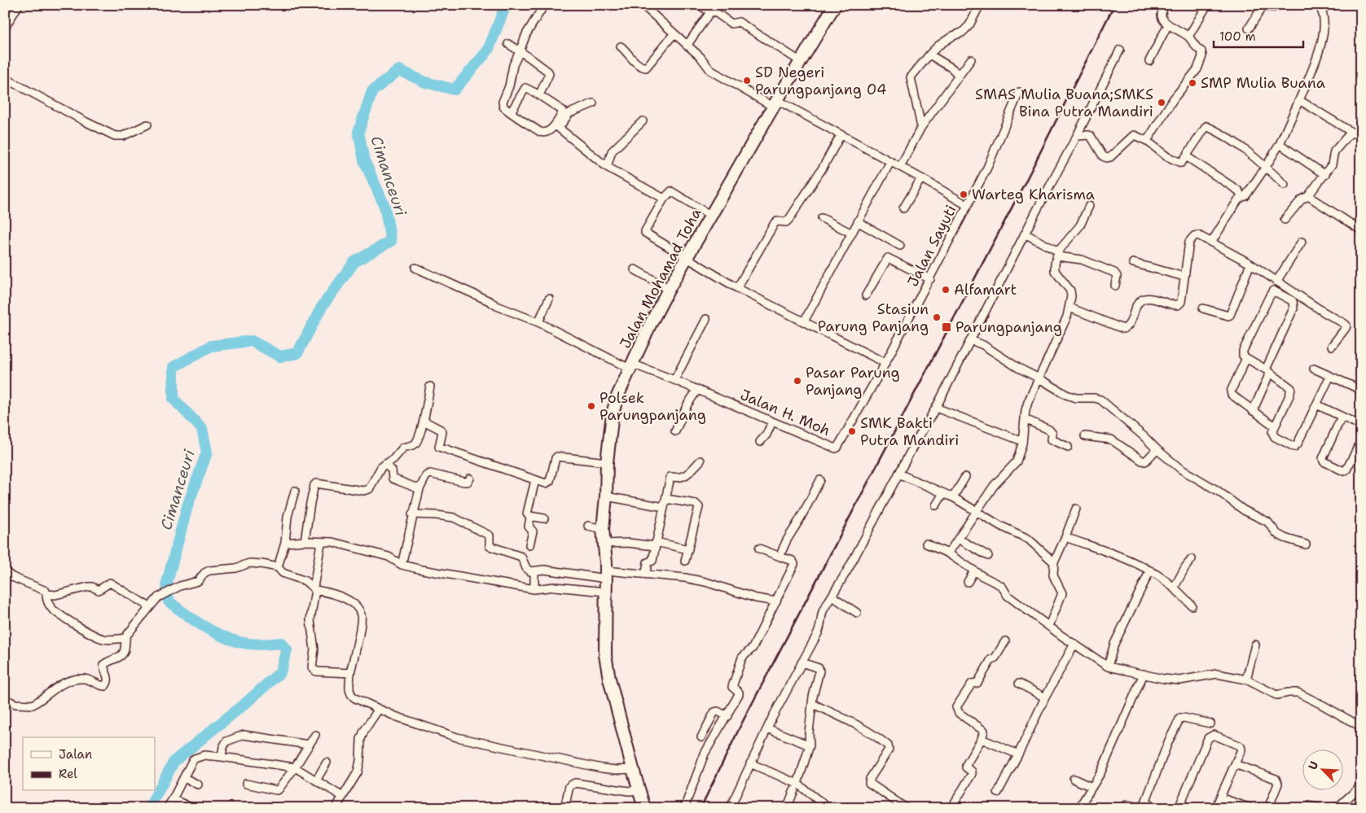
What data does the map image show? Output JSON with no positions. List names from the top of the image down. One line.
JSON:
{"streets":{"main road":["Jalan Mohamad Toha"],"street":["Jalan Sayuti","Jalan H. Moh"]},"crossings":[["Jalan Sayuti","Jalan H. Moh"],["Jalan Mohamad Toha","Jalan H. Moh"]],"water":["Cimanceuri"],"places":{"other":["SD Negeri Parungpanjang 04","SMP Mulia Buana","SMAS Mulia Buana;SMKS Bina Putra Mandiri","Warteg Kharisma","Alfamart","Stasiun Parung Panjang","Pasar Parung Panjang","Polsek Parungpanjang","SMK Bakti Putra Mandiri"],"transit":["Parungpanjang"]},"legend":["Jalan","Rel"],"scale_bar":"100 m","north":"top left"}
